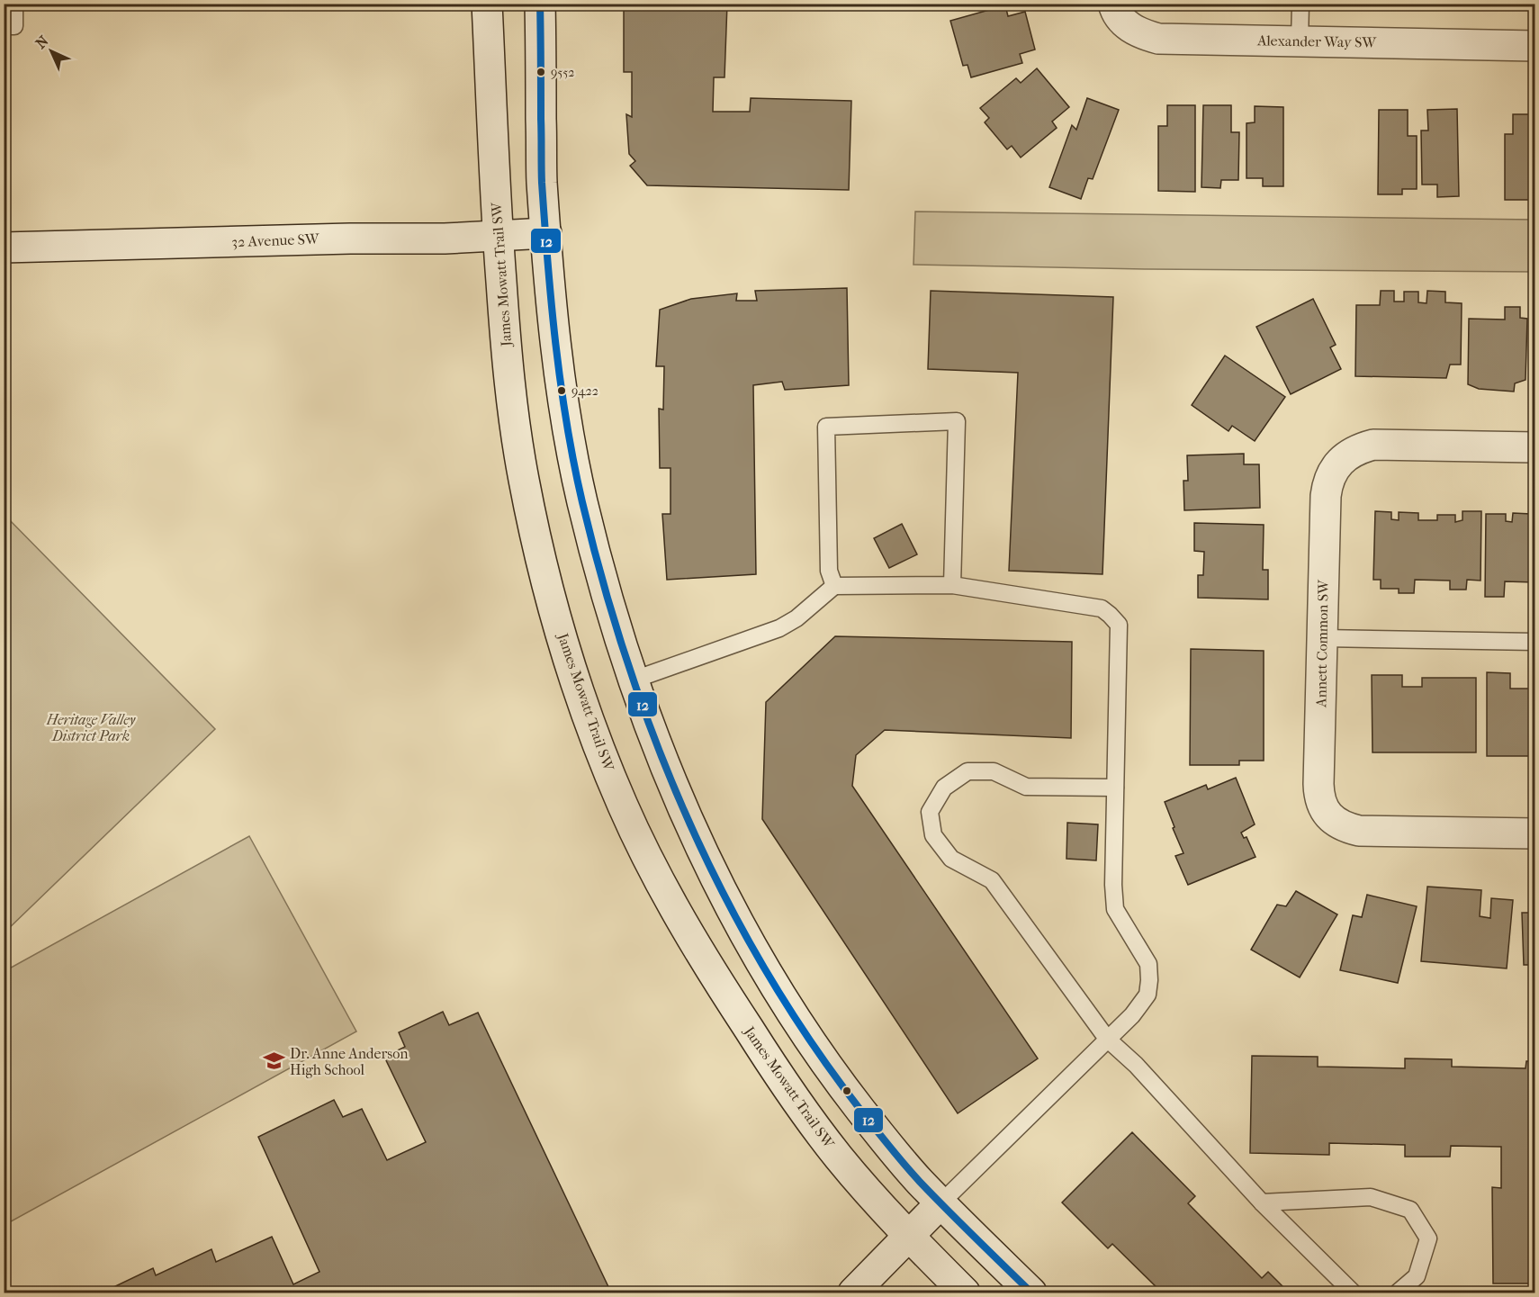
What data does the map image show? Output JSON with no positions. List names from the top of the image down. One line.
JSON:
{"streets":{"main road":["Alexander Way SW","32 Avenue SW","James Mowatt Trail SW","Annett Common SW"]},"crossings":[["32 Avenue SW","James Mowatt Trail SW"]],"parks":["Heritage Valley District Park"],"places":{"other":["9552","9422"],"school or university":["Dr. Anne Anderson High School"]},"lines":["transit line 12"],"north":"top left"}
